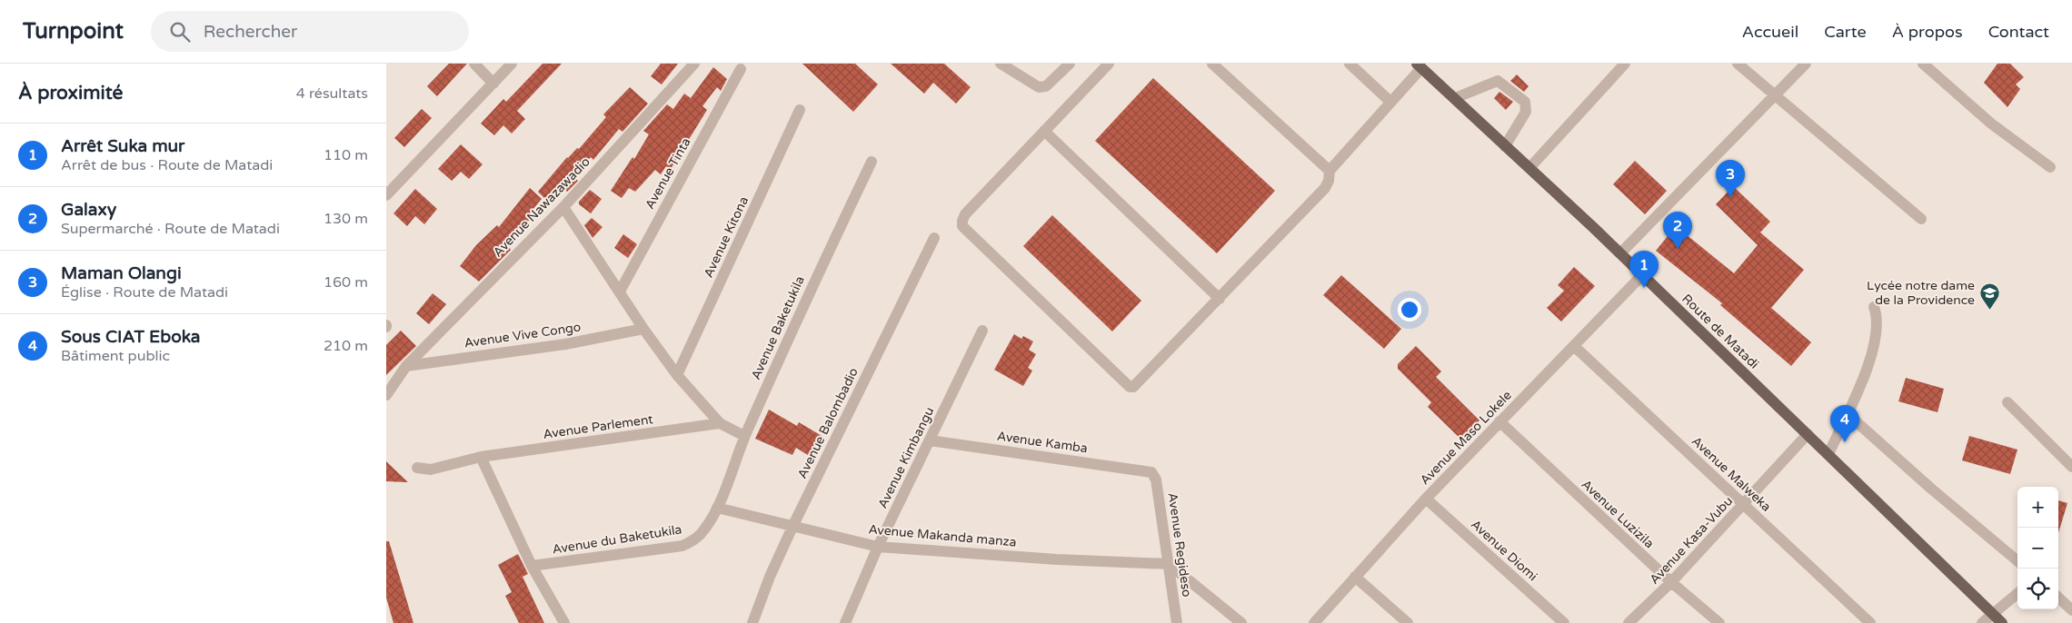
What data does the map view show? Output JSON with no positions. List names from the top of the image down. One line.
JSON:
{"streets":{"main road":["Route de Matadi"],"street":["Avenue Tinta","Avenue Nawazawadio","Avenue Kitona","Avenue Baketukila","Avenue Vive Congo","Avenue Balombadio","Avenue Parlement","Avenue Maso Lokele","Avenue Kamba","Avenue Kimbangu","Avenue Malweka","Avenue Luzizila","Avenue Makanda manza","Avenue du Baketukila","Avenue Kasa-Vubu","Avenue Regideso","Avenue Diomi"]},"crossings":[["Avenue Nawazawadio","Avenue Vive Congo"],["Avenue Baketukila","Avenue Makanda manza"],["Avenue Baketukila","Avenue du Baketukila"],["Route de Matadi","Avenue Maso Lokele"],["Route de Matadi","Avenue Kasa-Vubu"],["Avenue Balombadio","Avenue Makanda manza"],["Avenue Maso Lokele","Avenue Malweka"],["Avenue Maso Lokele","Avenue Luzizila"],["Avenue Maso Lokele","Avenue Diomi"],["Avenue Kamba","Avenue Kimbangu"],["Avenue Kamba","Avenue Regideso"],["Avenue Kimbangu","Avenue Makanda manza"],["Avenue Malweka","Avenue Kasa-Vubu"],["Avenue Luzizila","Avenue Kasa-Vubu"],["Avenue Makanda manza","Avenue du Baketukila"],["Avenue Makanda manza","Avenue Regideso"]],"places":{"school or university":["Lycée notre dame de la Providence"]},"page":{"header":"Turnpoint","search":"Rechercher","nav":["Accueil","Carte","À propos","Contact"],"heading":["À proximité","4 résultats"],"list":[{"mark":"1","name":"Arrêt Suka mur","note":"Arrêt de bus · Route de Matadi","value":"110 m"},{"mark":"2","name":"Galaxy","note":"Supermarché · Route de Matadi","value":"130 m"},{"mark":"3","name":"Maman Olangi","note":"Église · Route de Matadi","value":"160 m"},{"mark":"4","name":"Sous CIAT Eboka","note":"Bâtiment public","value":"210 m"}],"pins":["3","2","1","4"],"map_buttons":["+","−"]}}
